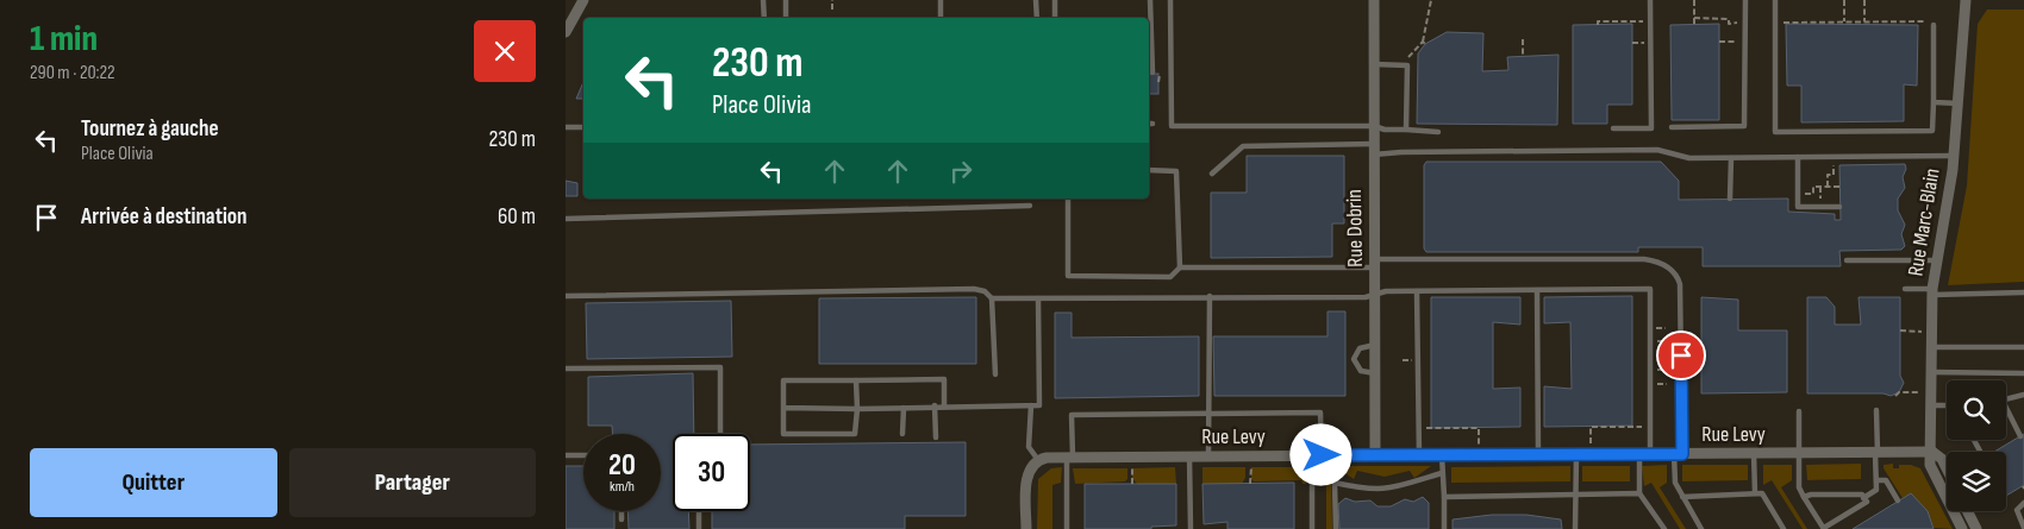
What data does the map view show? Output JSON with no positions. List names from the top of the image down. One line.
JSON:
{"streets":{"street":["Rue Marc-Blain","Rue Dobrin","Rue Levy"]},"crossings":[["Rue Marc-Blain","Rue Levy"],["Rue Dobrin","Rue Levy"]],"page":{"heading":["1 min","290 m · 20:22"],"turn":["230 m","Place Olivia"],"list":[{"name":"Tournez à gauche","note":"Place Olivia","value":"230 m"},{"name":"Arrivée à destination","value":"60 m"}],"speed":"20 km/h","limit":"30","buttons":["Quitter","Partager"]}}
